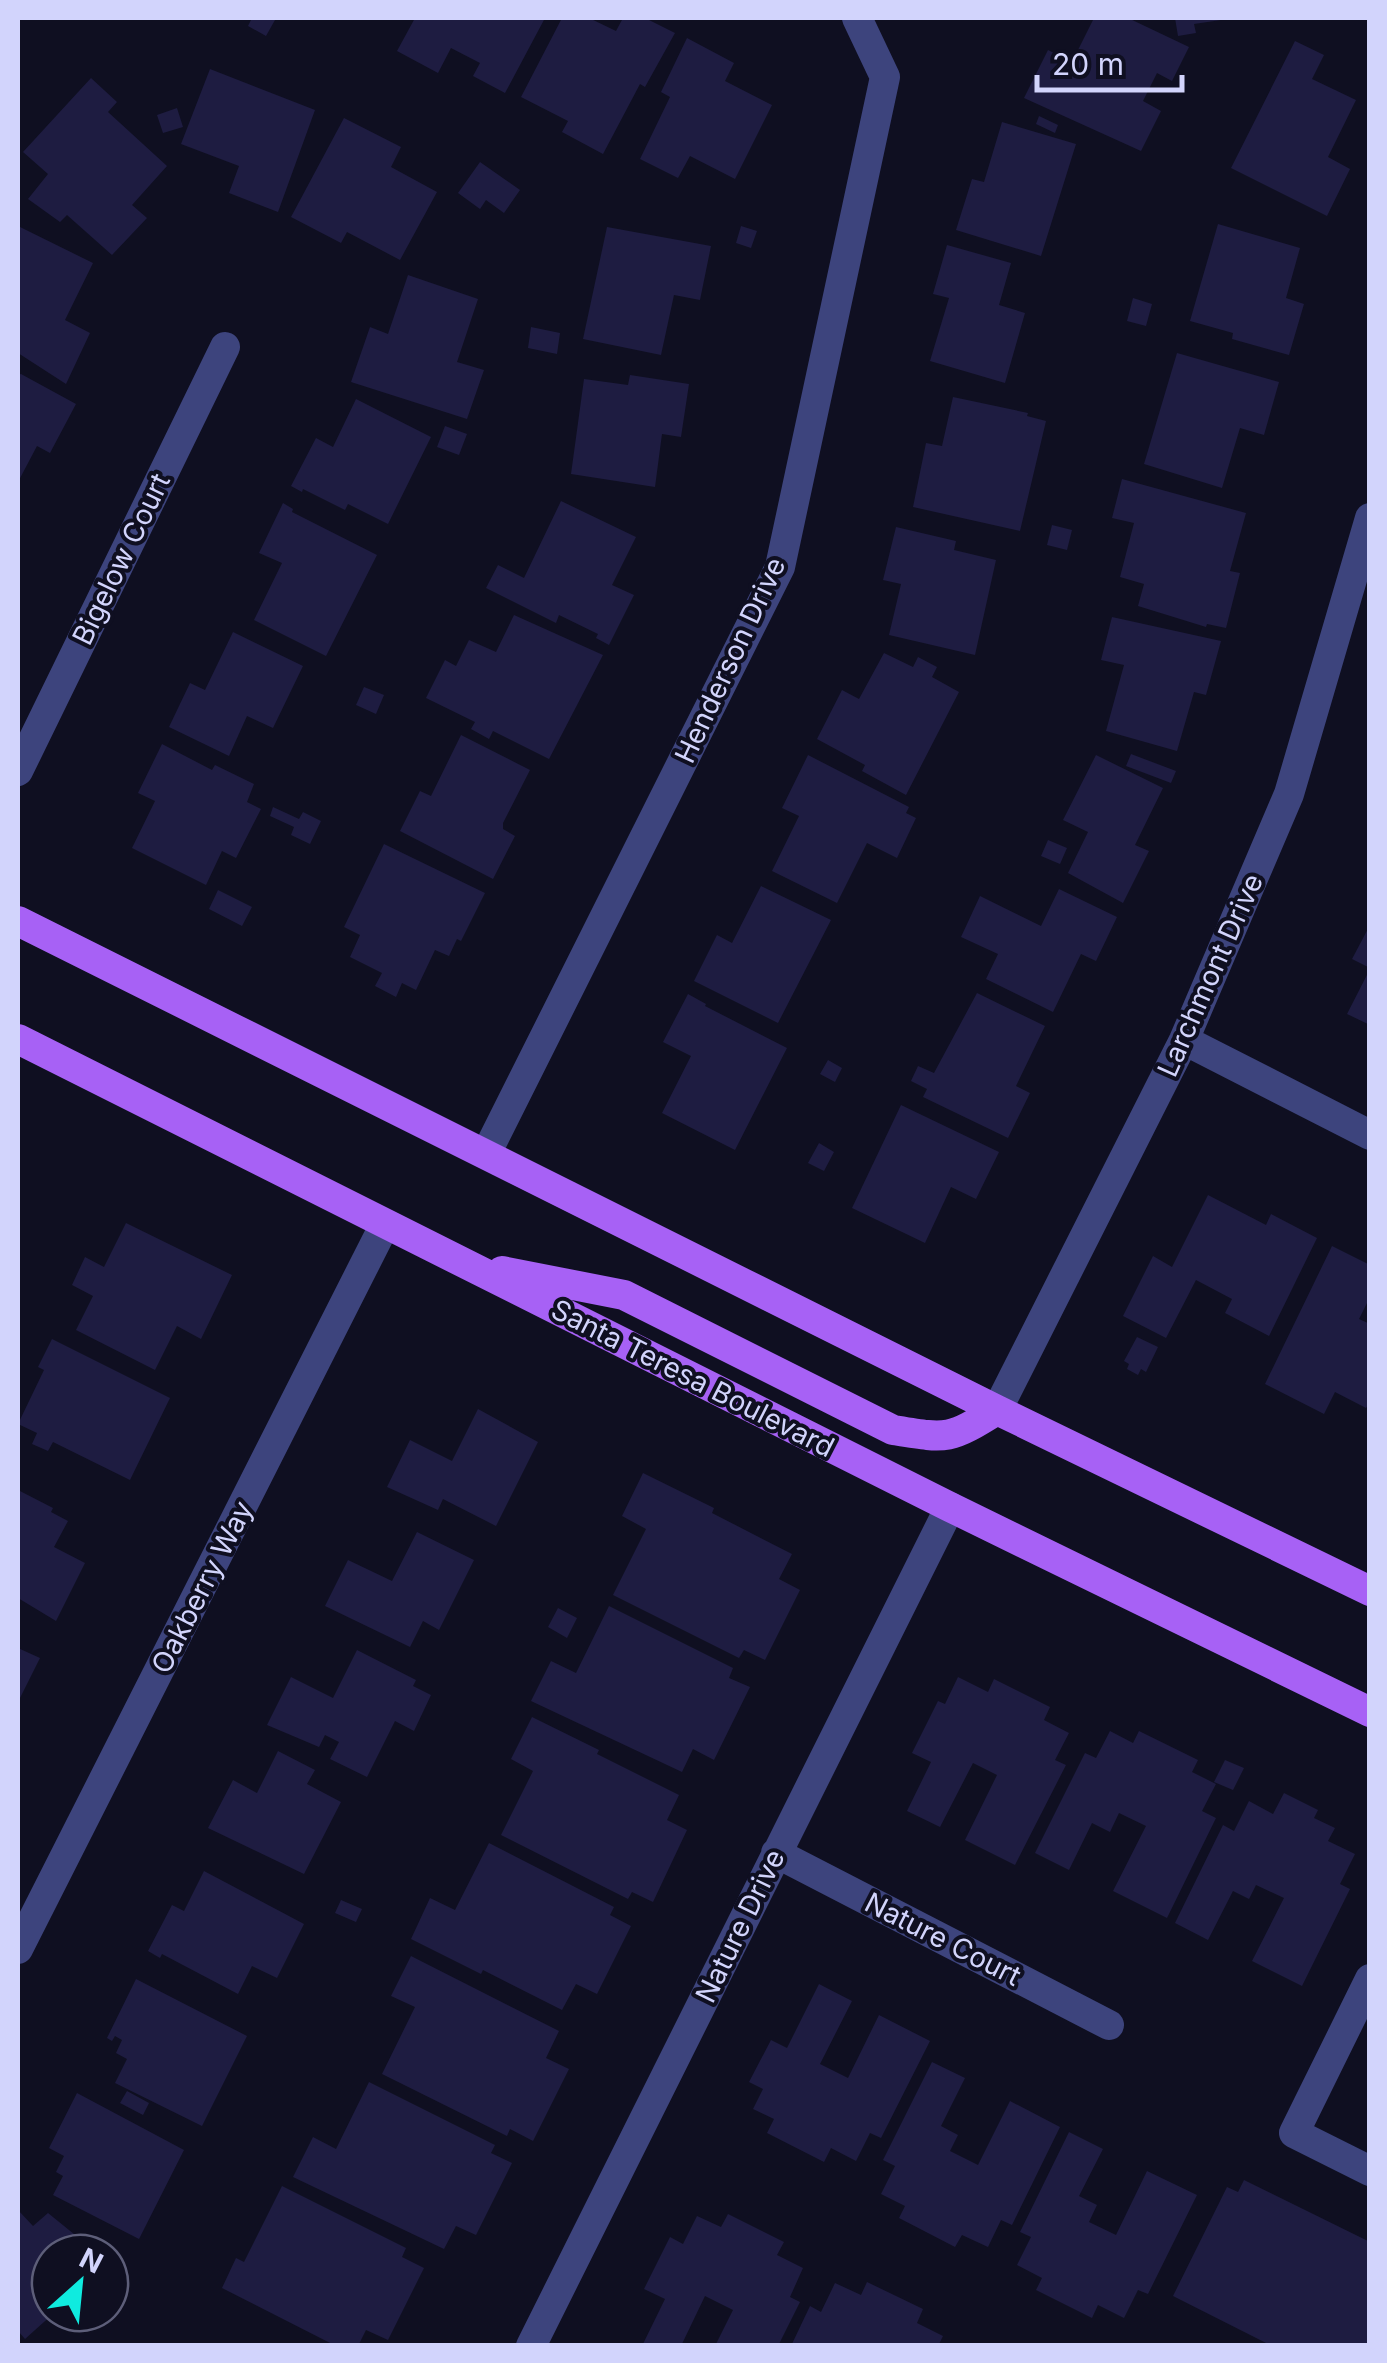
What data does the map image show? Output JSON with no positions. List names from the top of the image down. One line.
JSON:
{"streets":{"main road":["Santa Teresa Boulevard"],"street":["Bigelow Court","Henderson Drive","Larchmont Drive","Oakberry Way","Nature Drive","Nature Court"]},"crossings":[["Santa Teresa Boulevard","Oakberry Way"],["Santa Teresa Boulevard","Nature Drive"],["Nature Drive","Nature Court"]],"scale_bar":"20 m","north":"top right"}
